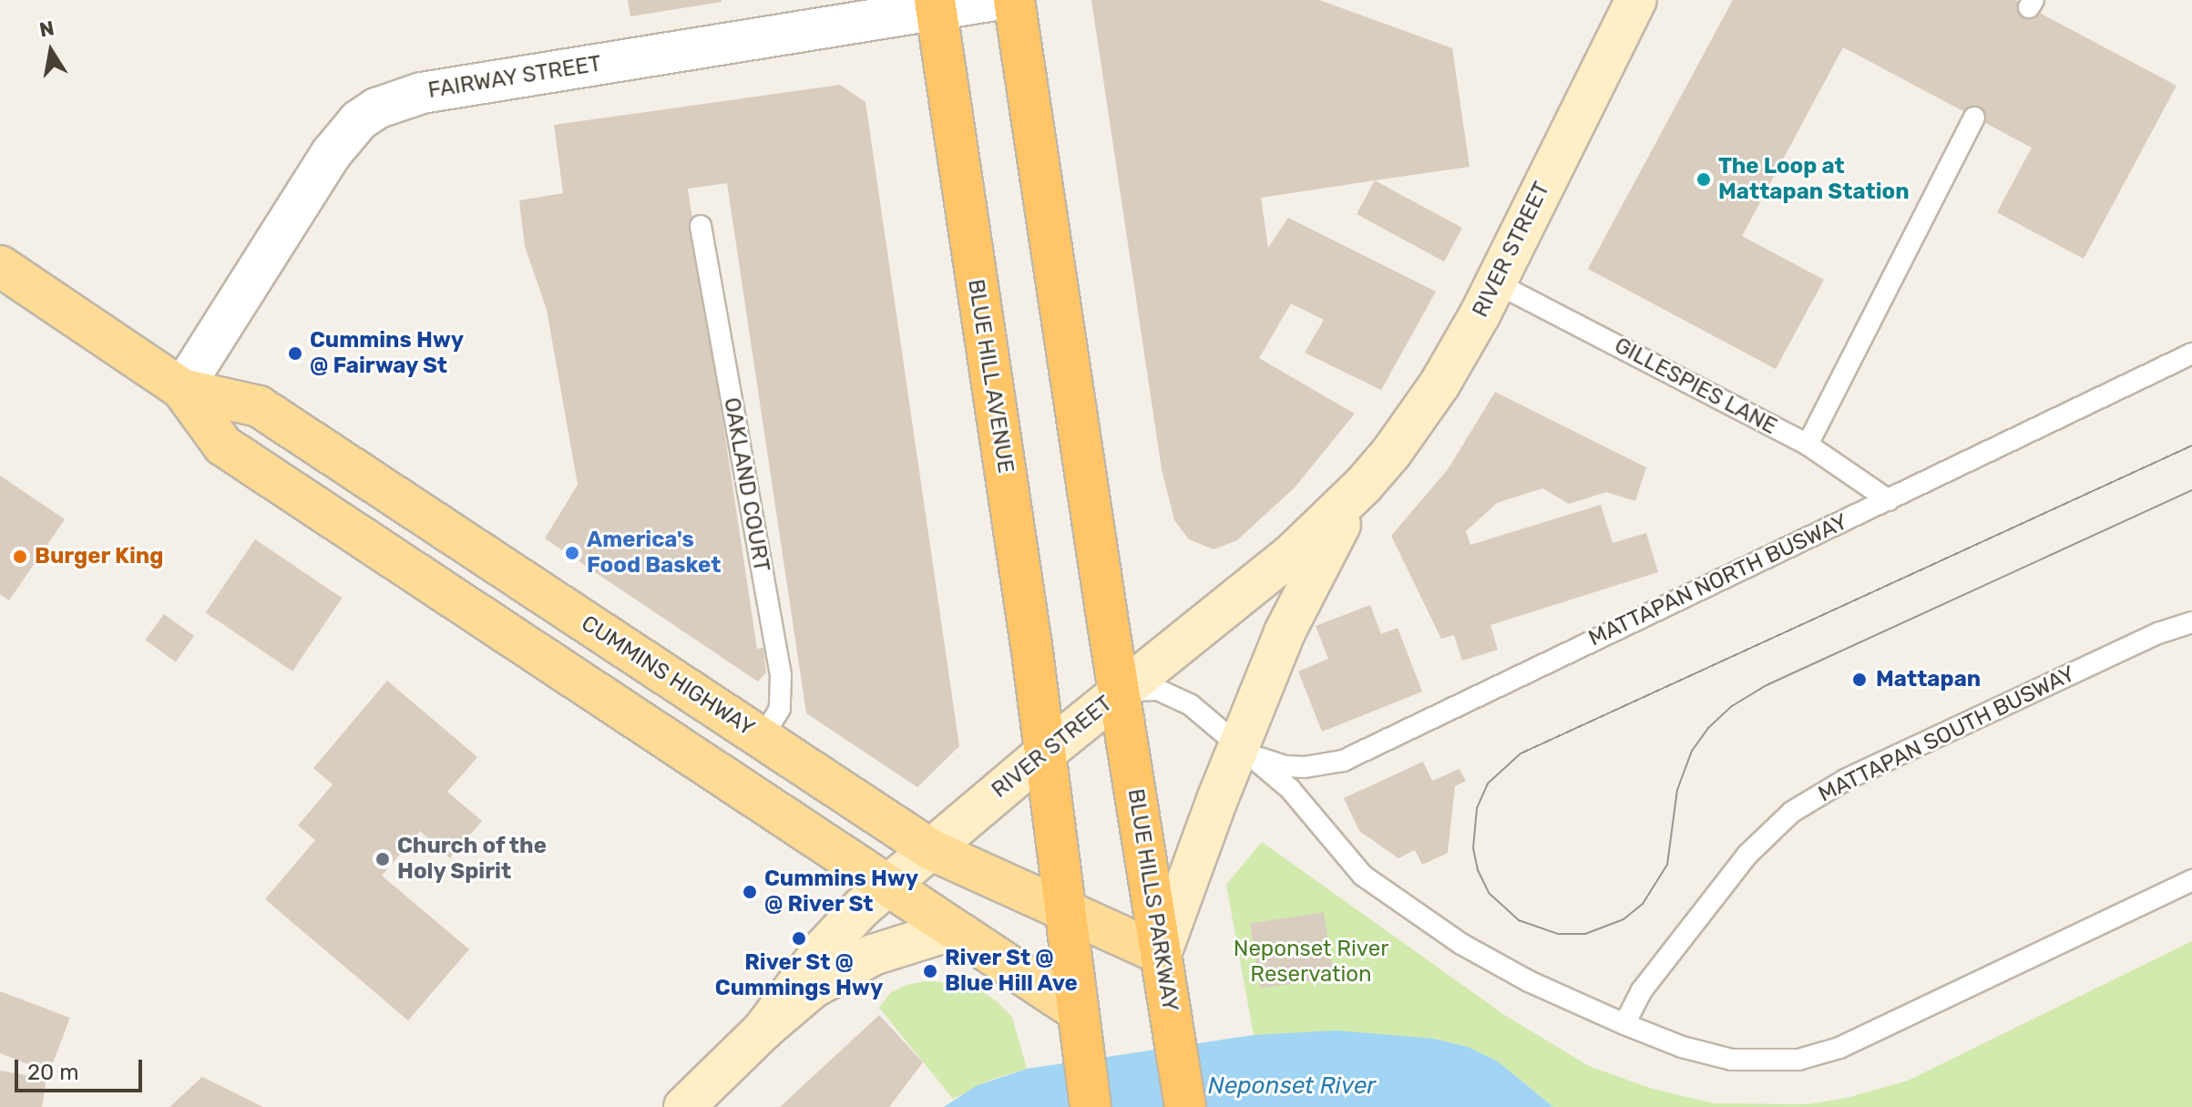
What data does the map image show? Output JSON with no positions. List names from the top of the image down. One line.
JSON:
{"streets":{"highway":["BLUE HILL AVENUE","BLUE HILLS PARKWAY"],"main road":["RIVER STREET","CUMMINS HIGHWAY"],"street":["FAIRWAY STREET"],"lane":["GILLESPIES LANE","OAKLAND COURT","MATTAPAN NORTH BUSWAY","MATTAPAN SOUTH BUSWAY"]},"crossings":[["FAIRWAY STREET","BLUE HILL AVENUE"],["FAIRWAY STREET","CUMMINS HIGHWAY"],["RIVER STREET","BLUE HILL AVENUE"],["RIVER STREET","GILLESPIES LANE"],["RIVER STREET","MATTAPAN NORTH BUSWAY"],["RIVER STREET","CUMMINS HIGHWAY"],["RIVER STREET","BLUE HILLS PARKWAY"],["GILLESPIES LANE","MATTAPAN NORTH BUSWAY"],["OAKLAND COURT","CUMMINS HIGHWAY"],["CUMMINS HIGHWAY","BLUE HILLS PARKWAY"]],"water":["Neponset River"],"parks":["Neponset River Reservation"],"places":["The Loop at Mattapan Station","Cummins Hwy @ Fairway St","America's Food Basket","Burger King","Mattapan","Church of the Holy Spirit","Cummins Hwy @ River St","River St @ Cummings Hwy","River St @ Blue Hill Ave"],"scale_bar":"20 m","north":"top"}
